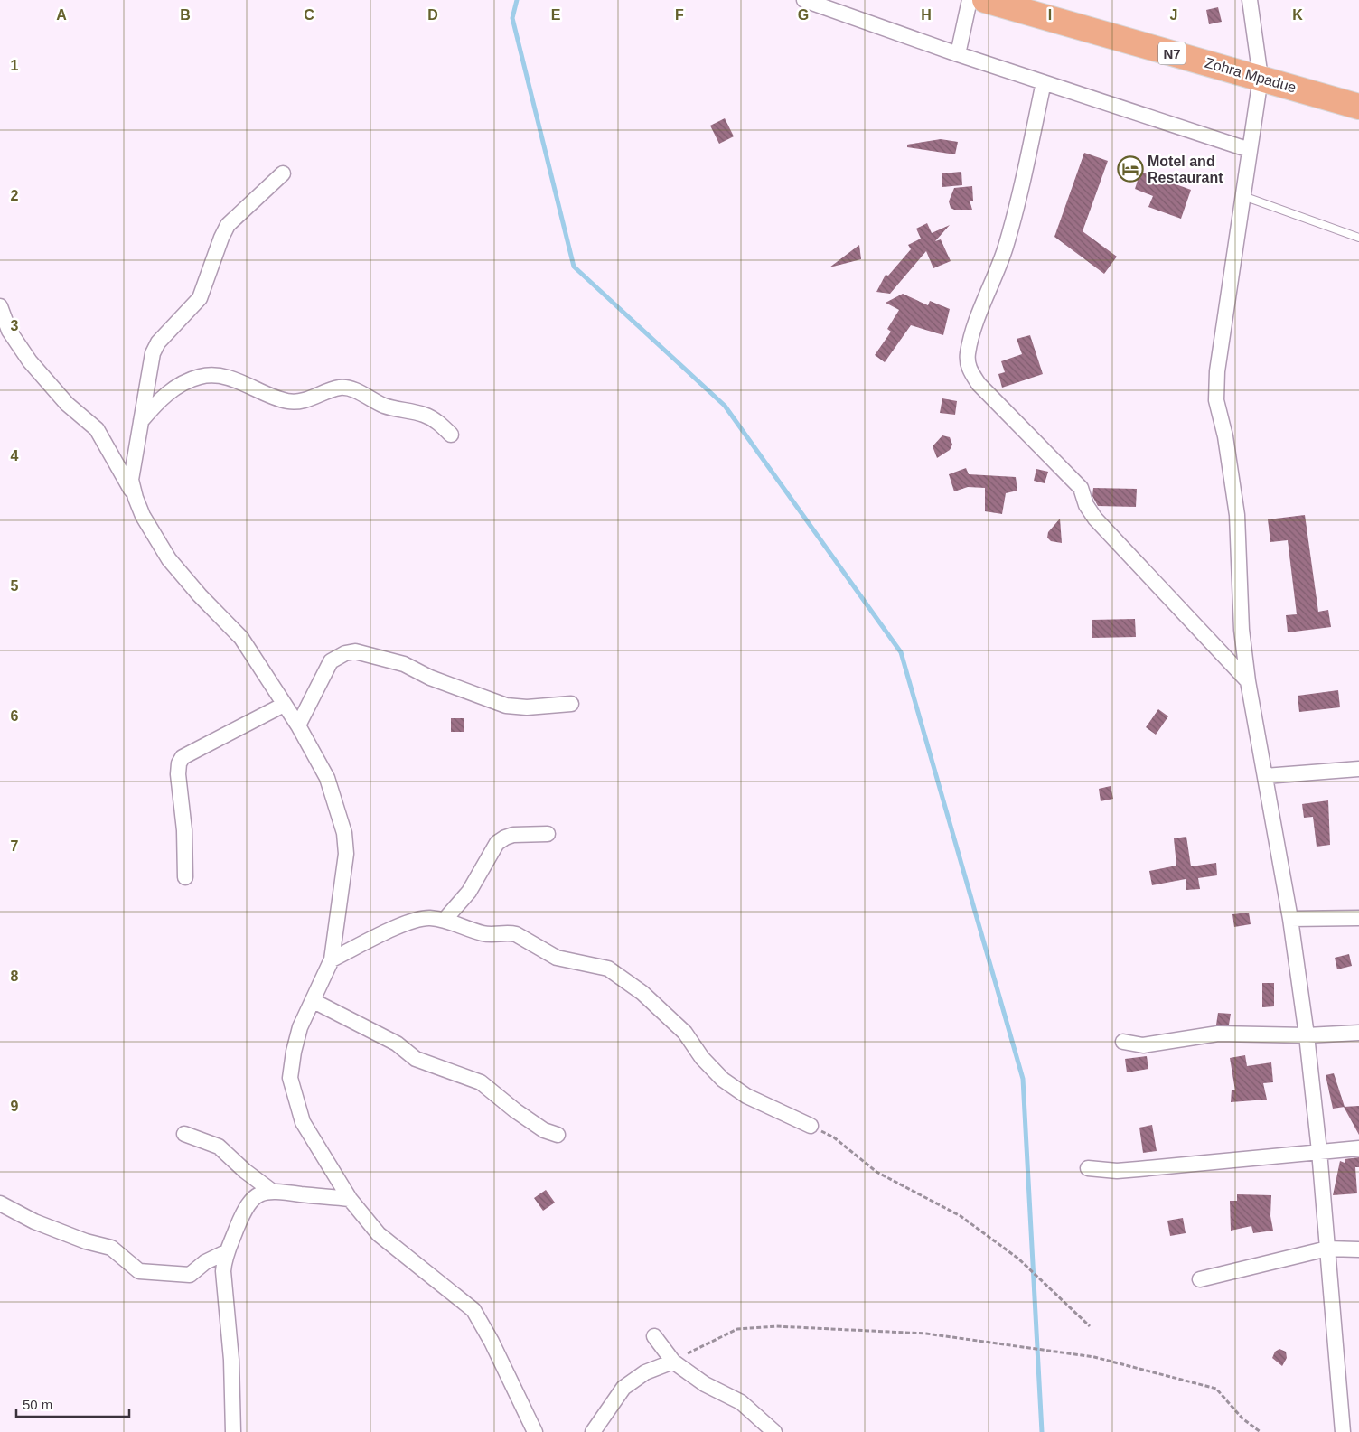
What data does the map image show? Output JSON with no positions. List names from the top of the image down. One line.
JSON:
{"streets":{"highway":["N7","Zohra Mpadue"]},"places":{"hotel":["Motel and Restaurant"]},"scale_bar":"50 m","grid":{"columns":["A","B","C","D","E","F","G","H","I","J","K"],"rows":["1","2","3","4","5","6","7","8","9"]}}
